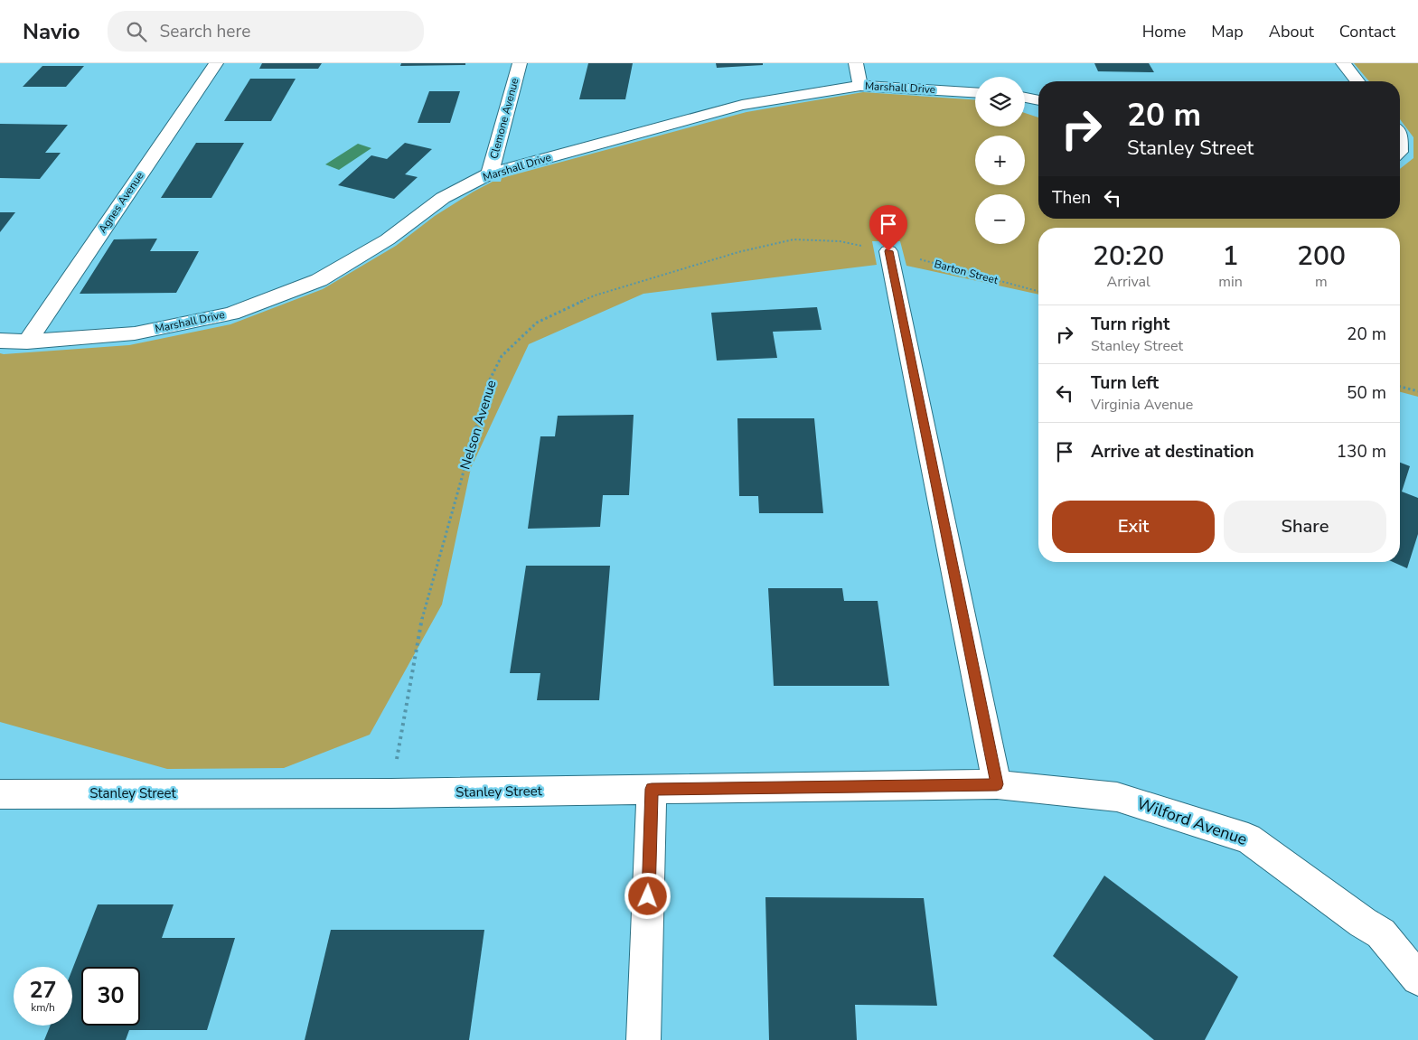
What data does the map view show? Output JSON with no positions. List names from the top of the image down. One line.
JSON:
{"streets":{"street":["Marshall Drive","Clemone Avenue","Agnes Avenue","Stanley Street","Wilford Avenue"],"path":["Barton Street","Nelson Avenue"]},"crossings":[["Marshall Drive","Clemone Avenue"],["Marshall Drive","Agnes Avenue"],["Barton Street","Nelson Avenue"],["Nelson Avenue","Stanley Street"],["Stanley Street","Wilford Avenue"]],"page":{"header":"Navio","search":"Search here","nav":["Home","Map","About","Contact"],"map_buttons":["+","−"],"turn":["20 m","Stanley Street"],"then":"Then","eta":["20:20","Arrival","1","min","200","m"],"list":[{"name":"Turn right","note":"Stanley Street","value":"20 m"},{"name":"Turn left","note":"Virginia Avenue","value":"50 m"},{"name":"Arrive at destination","value":"130 m"}],"buttons":["Exit","Share"],"speed":"27 km/h","limit":"30"}}
